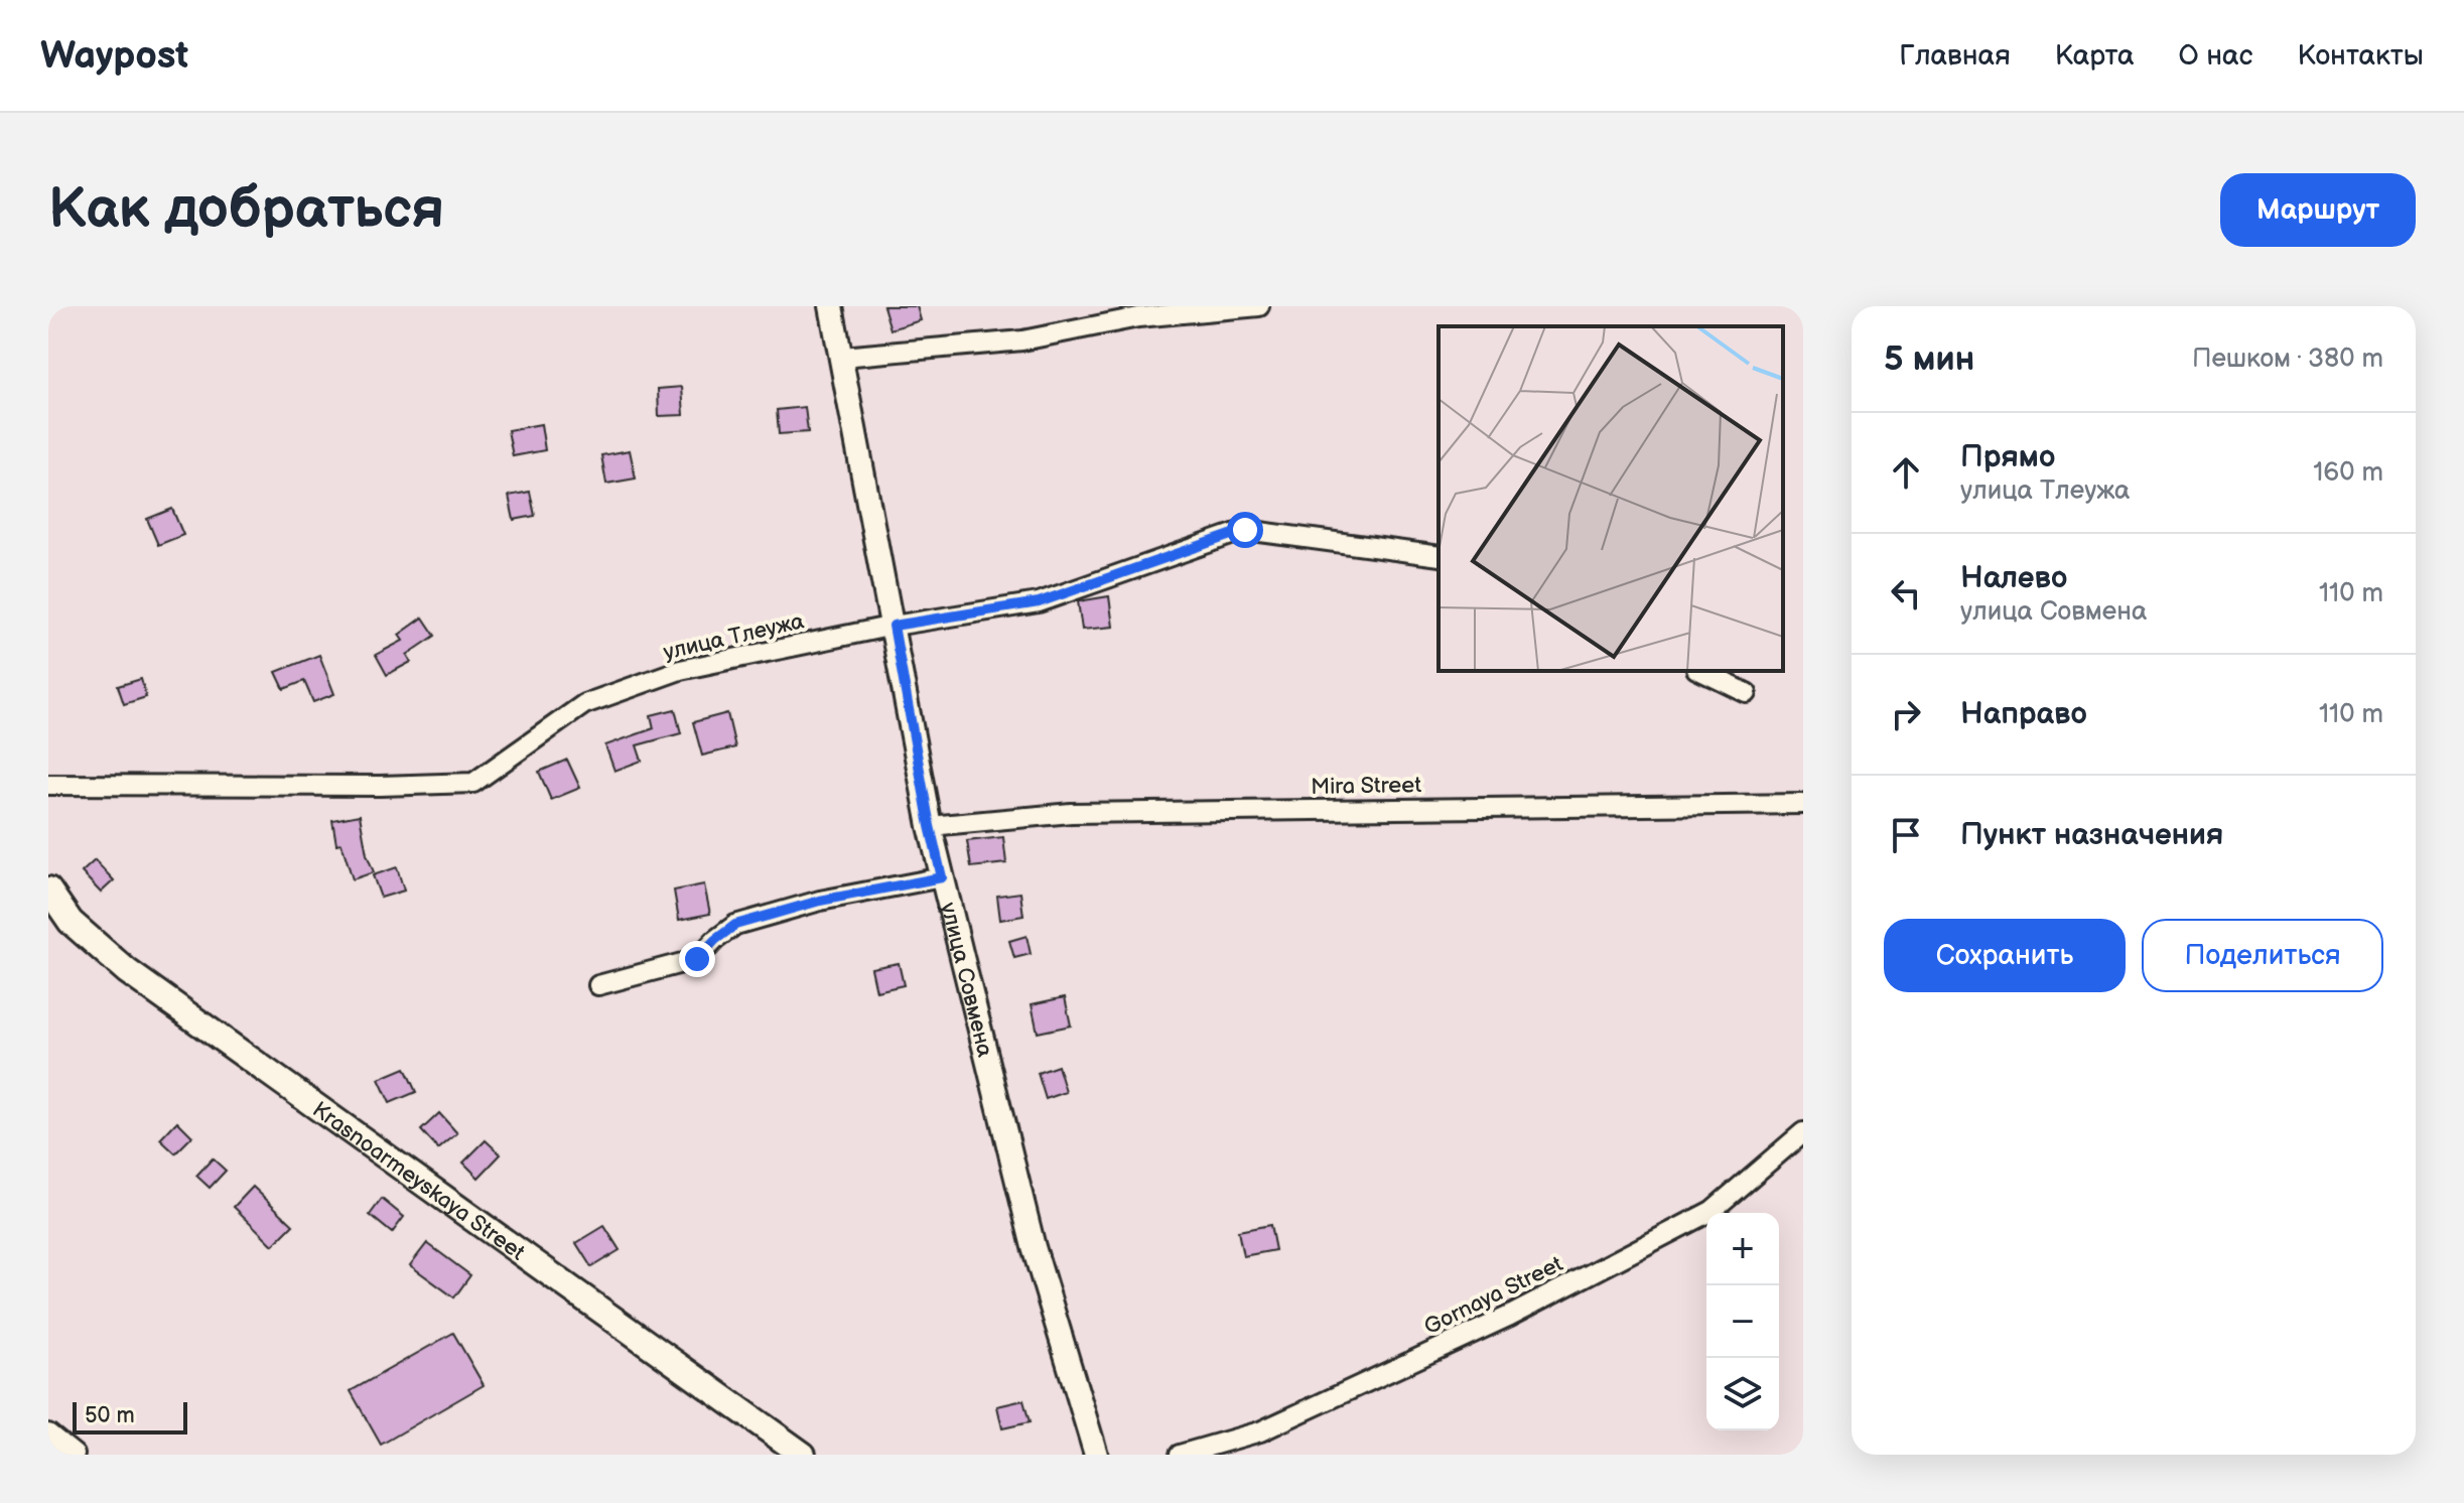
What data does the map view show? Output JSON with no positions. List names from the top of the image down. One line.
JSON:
{"streets":{"main road":["Krasnoarmeyskaya Street"],"street":["улица Тлеужа","Mira Street","улица Совмена","Gornaya Street"]},"crossings":[["улица Тлеужа","улица Совмена"],["Mira Street","улица Совмена"]],"scale_bar":"50 m","page":{"header":"Waypost","nav":["Главная","Карта","О нас","Контакты"],"buttons":["Маршрут",["Сохранить","Поделиться"]],"title":"Как добраться","heading":["5 мин","Пешком · 380 m"],"list":[["Прямо","улица Тлеужа","160 m"],["Налево","улица Совмена","110 m"],["Направо","110 m"],"Пункт назначения"],"map_buttons":["+","−"],"scale":"50 m"}}
